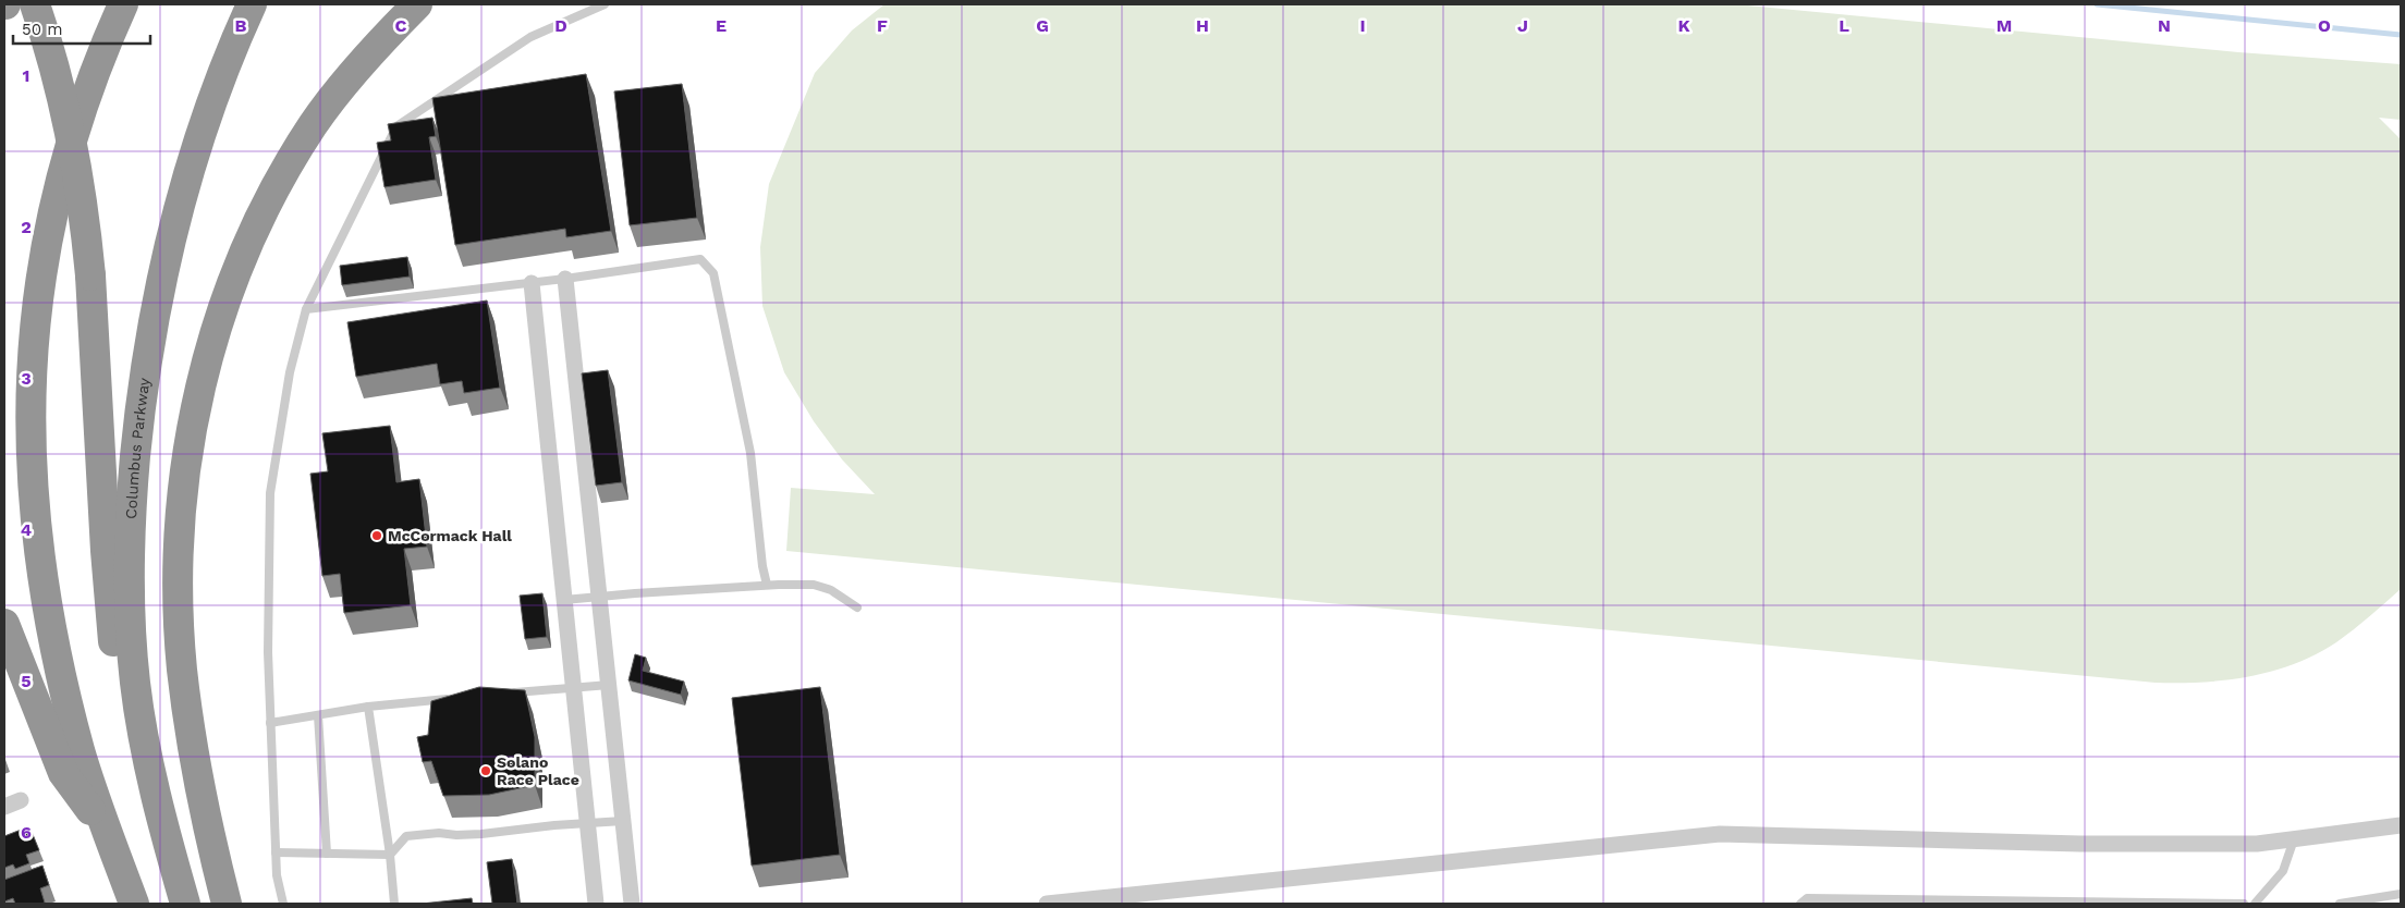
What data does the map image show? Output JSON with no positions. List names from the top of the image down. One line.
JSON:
{"streets":{"highway":["Columbus Parkway"]},"places":["McCormack Hall","Solano Race Place"],"scale_bar":"50 m","grid":{"columns":["B","C","D","E","F","G","H","I","J","K","L","M","N","O"],"rows":["1","2","3","4","5","6"]}}
